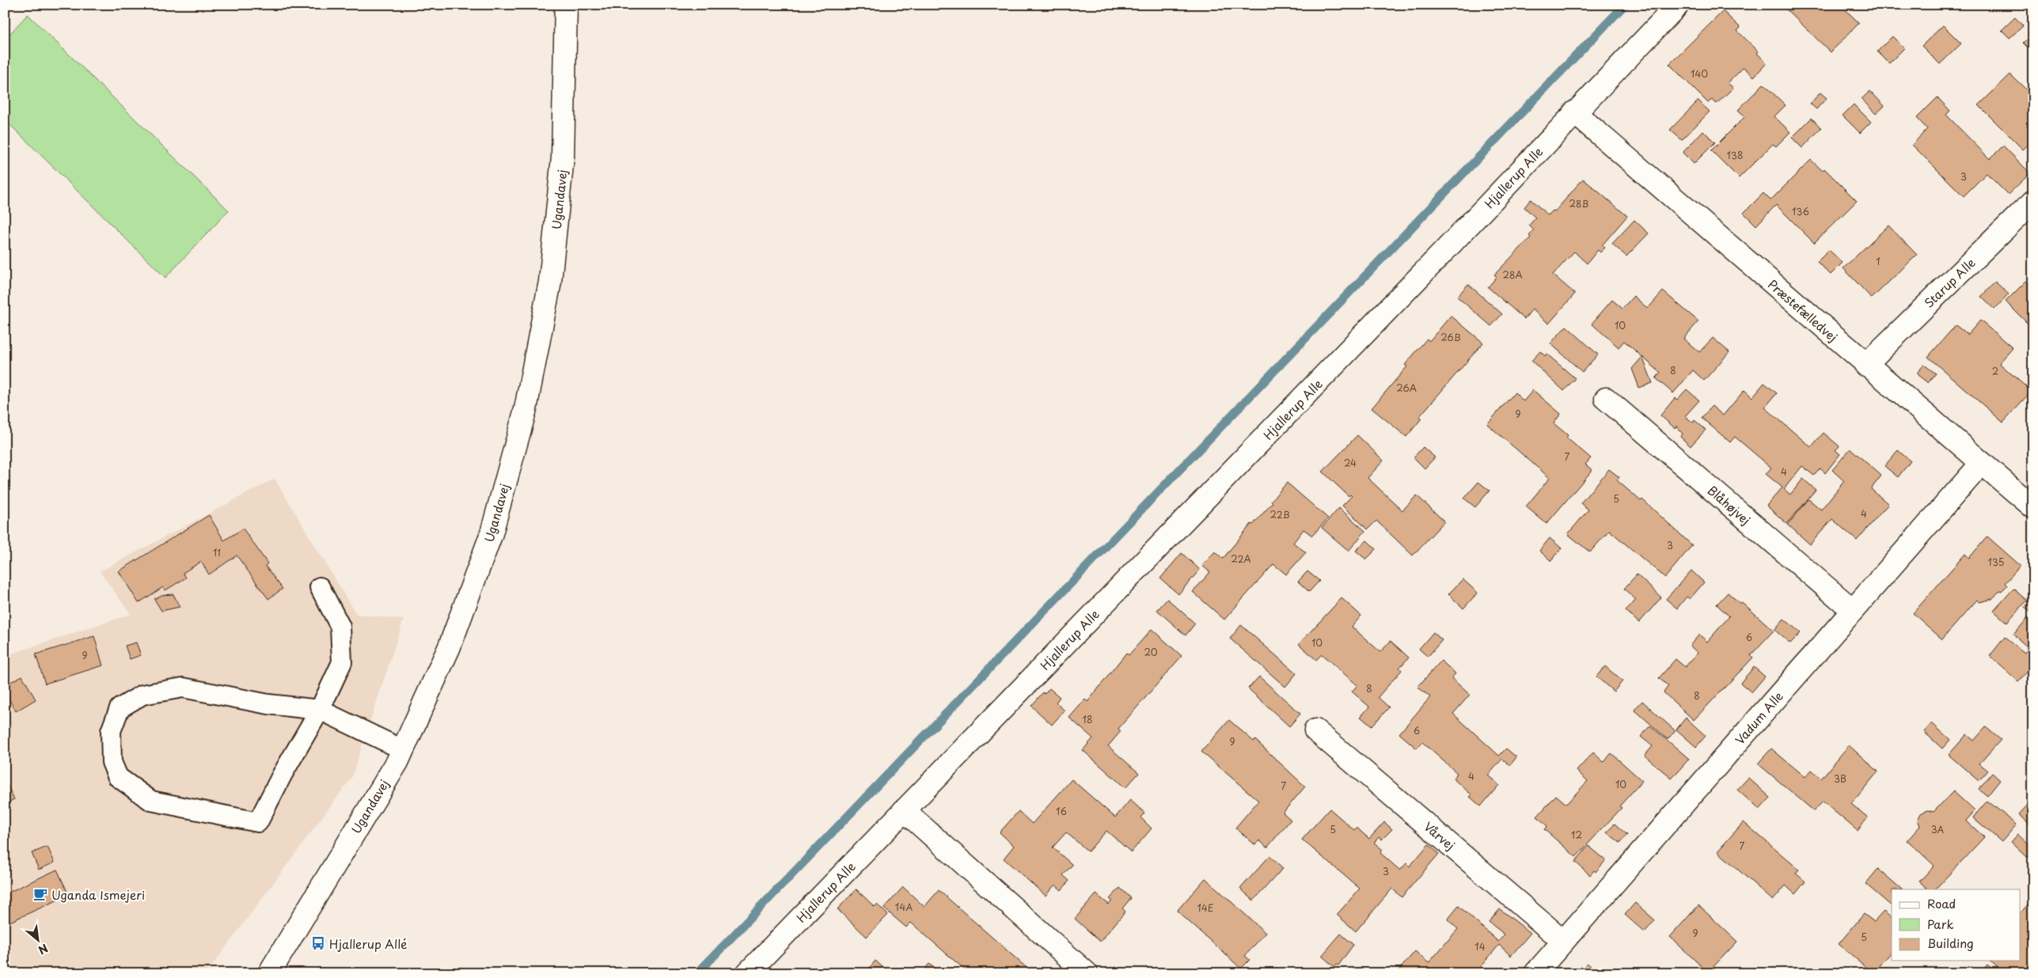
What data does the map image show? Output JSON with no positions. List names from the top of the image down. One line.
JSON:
{"streets":{"street":["Hjallerup Alle","Ugandavej","Starup Alle","Præstefælledvej","Blåhøjvej","Vadum Alle","Vårvej"]},"crossings":[["Hjallerup Alle","Præstefælledvej"],["Starup Alle","Præstefælledvej"],["Præstefælledvej","Vadum Alle"],["Blåhøjvej","Vadum Alle"],["Vadum Alle","Vårvej"]],"places":{"cafe":["Uganda Ismejeri"],"bus stop":["Hjallerup Allé"]},"house_numbers":["140","138","3","28B","136","1","28A","10","26B","8","2","26A","9","7","24","4","5","4","22B","3","11","22A","135","6","10","20","9","8","8","18","6","9","4","3B","10","7","16","5","3A","12","7","3","14A","14E","9","5","14"],"legend":["Road","Park","Building"],"north":"bottom right"}
